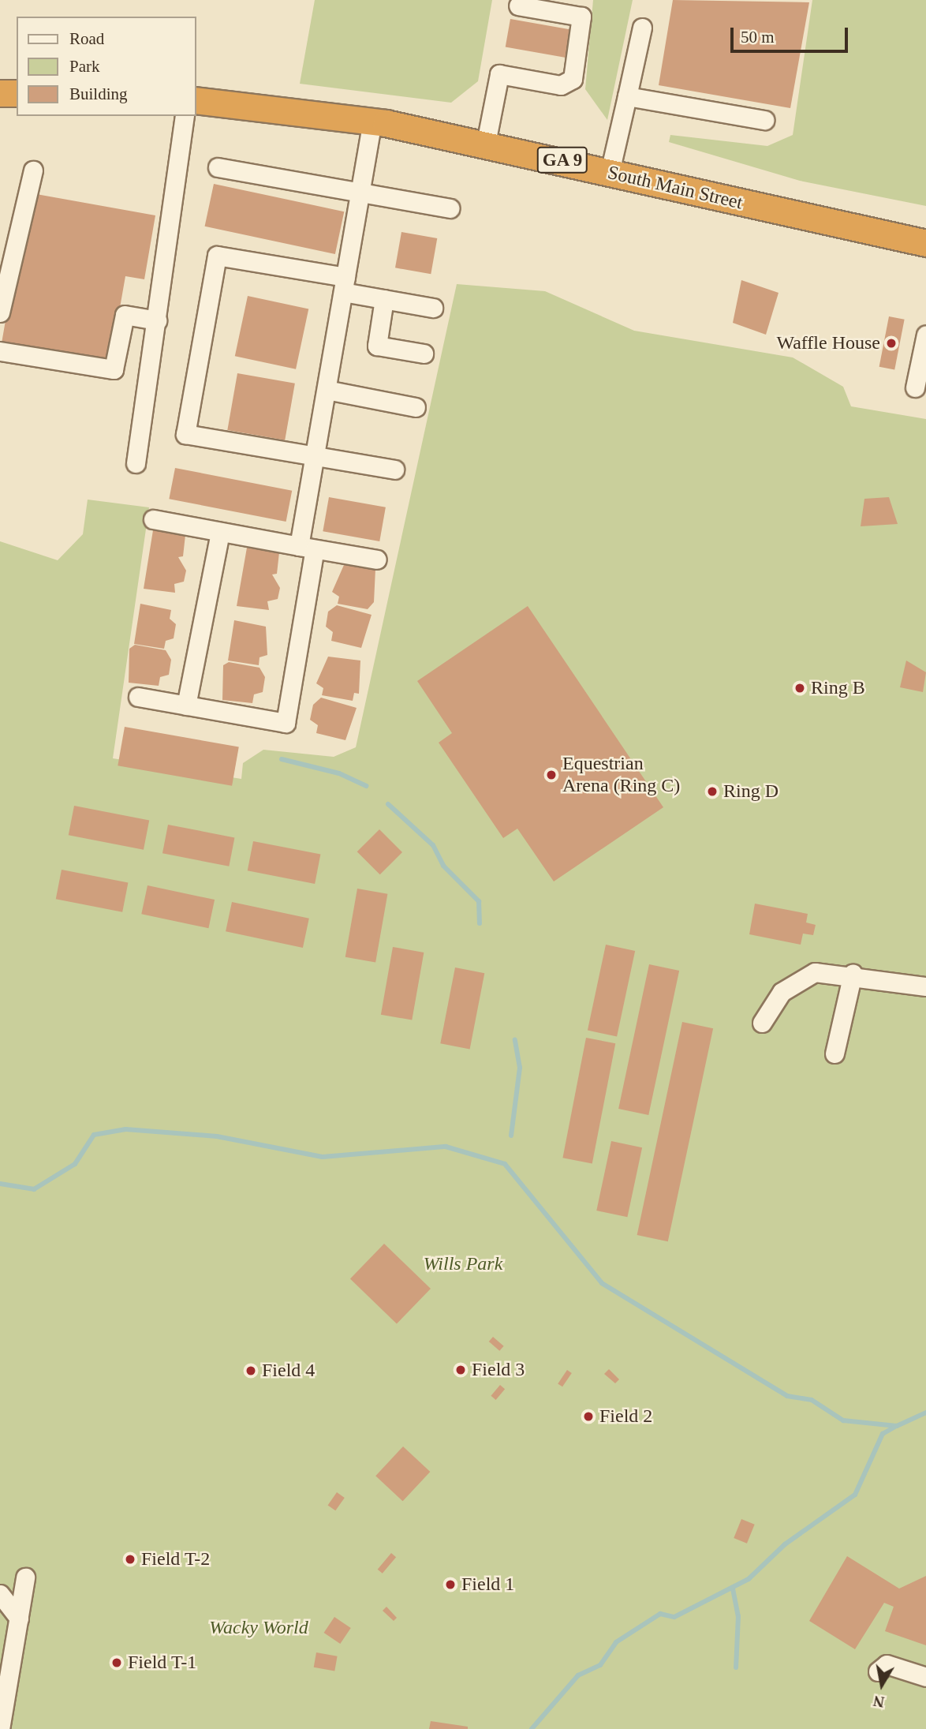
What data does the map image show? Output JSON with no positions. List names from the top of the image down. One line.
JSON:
{"streets":{"highway":["GA 9","South Main Street"]},"parks":["Wills Park","Wacky World"],"places":["Waffle House","Ring B","Equestrian Arena (Ring C)","Ring D","Field 3","Field 4","Field 2","Field T-2","Field 1","Field T-1"],"legend":["Road","Park","Building"],"scale_bar":"50 m","north":"bottom"}
